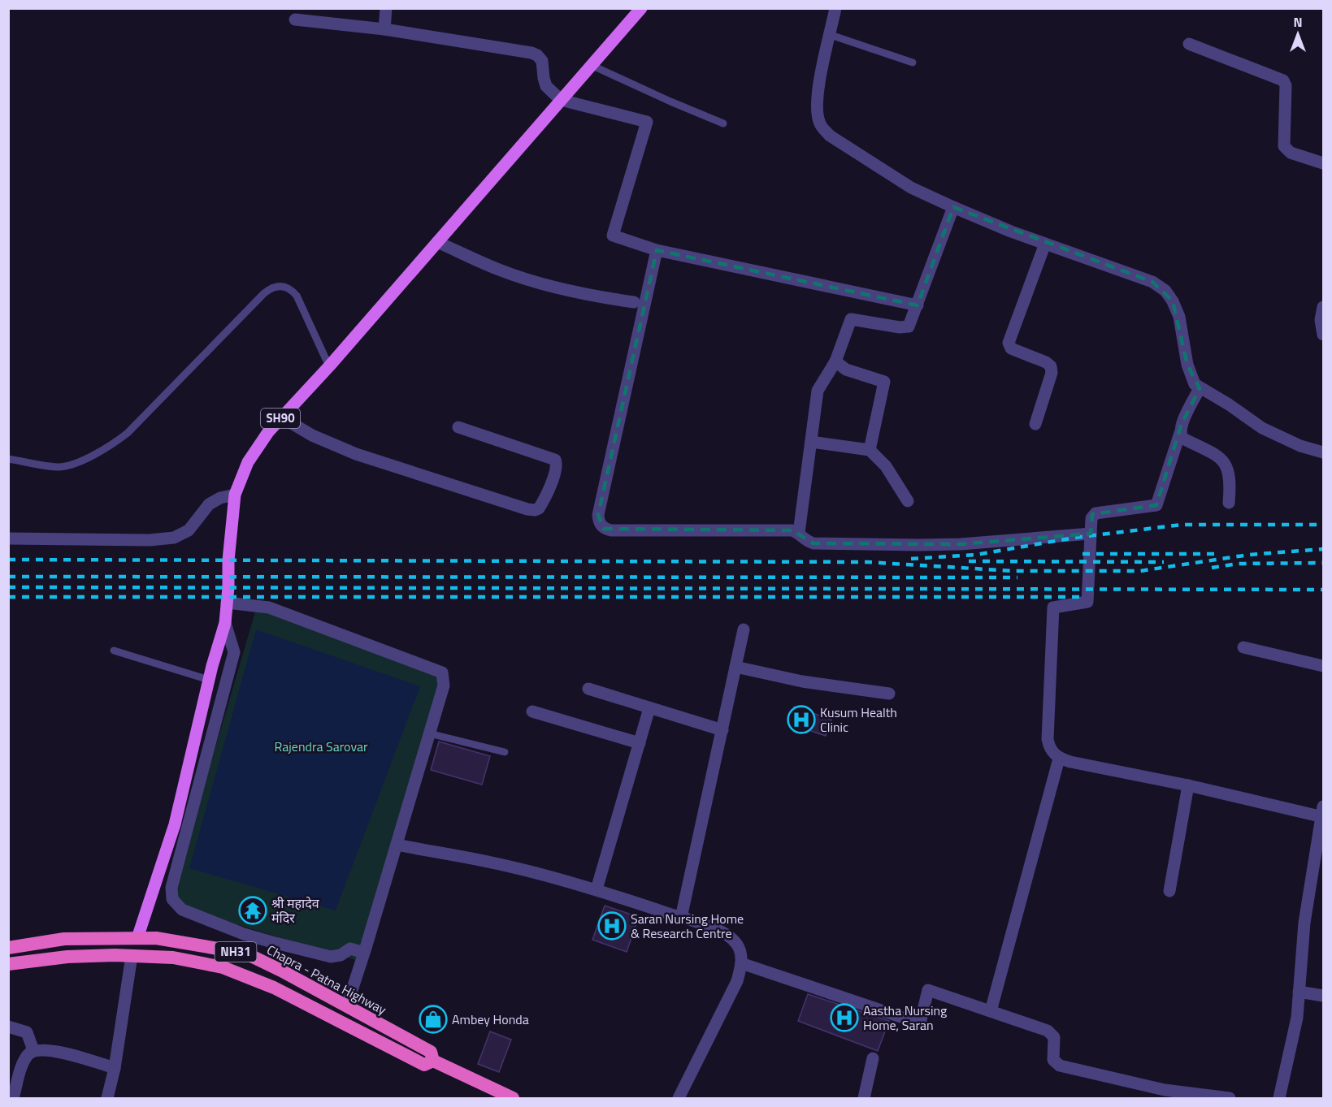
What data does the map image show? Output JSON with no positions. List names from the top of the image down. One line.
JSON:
{"streets":{"highway":["NH31","Chapra - Patna Highway"],"main road":["SH90"]},"crossings":[["SH90","Chapra - Patna Highway"]],"parks":["Rajendra Sarovar"],"places":{"hospital":["Kusum Health Clinic","Saran Nursing Home & Research Centre","Aastha Nursing Home, Saran"],"temple":["श्री महादेव मंदिर"],"shop":["Ambey Honda"]},"north":"top"}
